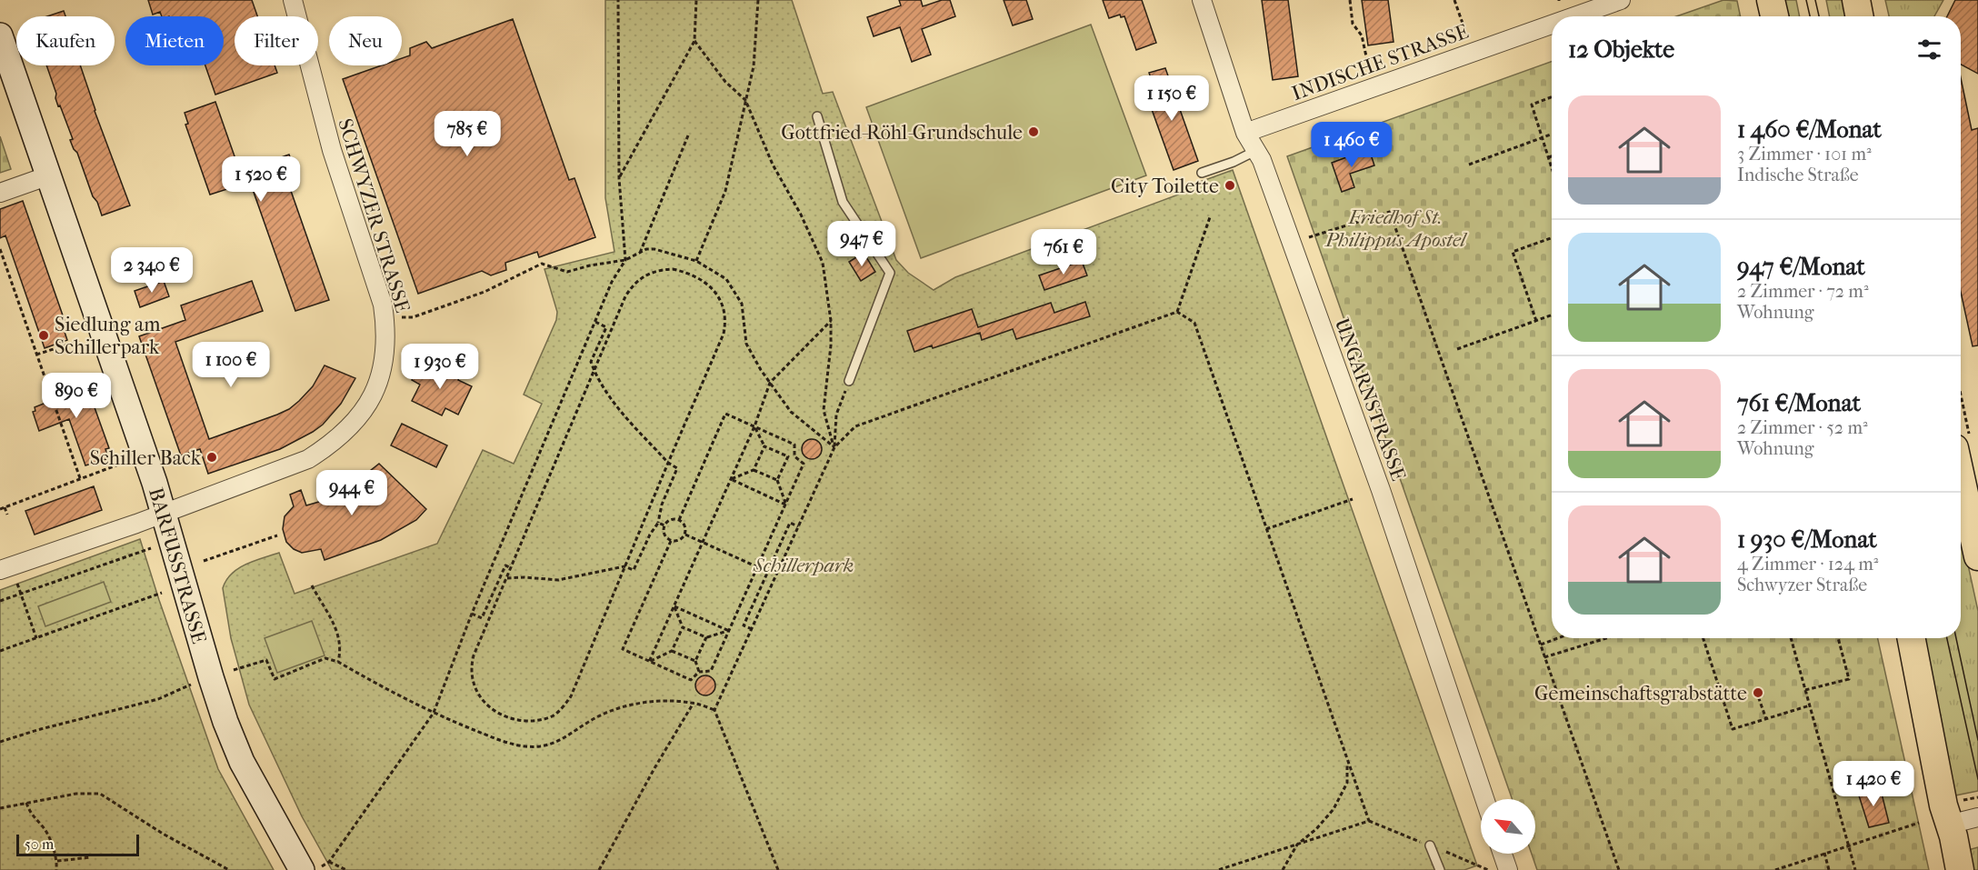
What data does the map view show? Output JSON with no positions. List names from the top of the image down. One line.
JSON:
{"streets":{"main road":["BARFUSSTRASSE"],"street":["INDISCHE STRASSE","SCHWYZER STRASSE","UNGARNSTRASSE"]},"crossings":[["INDISCHE STRASSE","UNGARNSTRASSE"],["SCHWYZER STRASSE","BARFUSSTRASSE"]],"parks":["Friedhof St. Philippus Apostel","Schillerpark"],"places":["Gottfried-Röhl-Grundschule","City Toilette","Siedlung am Schillerpark","Schiller Back","Gemeinschaftsgrabstätte"],"scale_bar":"50 m","north":"top left","page":{"chip":["Kaufen","Mieten","Filter","Neu"],"heading":"12 Objekte","price":["1 150 €","785 €","1 460 €","1 520 €","947 €","761 €","2 340 €","1 100 €","1 930 €","890 €","944 €","1 420 €"],"list":[{"name":"1 460 €/Monat","note":"3 Zimmer · 101 m² · Indische Straße"},{"name":"947 €/Monat","note":"2 Zimmer · 72 m² · Wohnung"},{"name":"761 €/Monat","note":"2 Zimmer · 52 m² · Wohnung"},{"name":"1 930 €/Monat","note":"4 Zimmer · 124 m² · Schwyzer Straße"}],"scale":"50 m"}}
